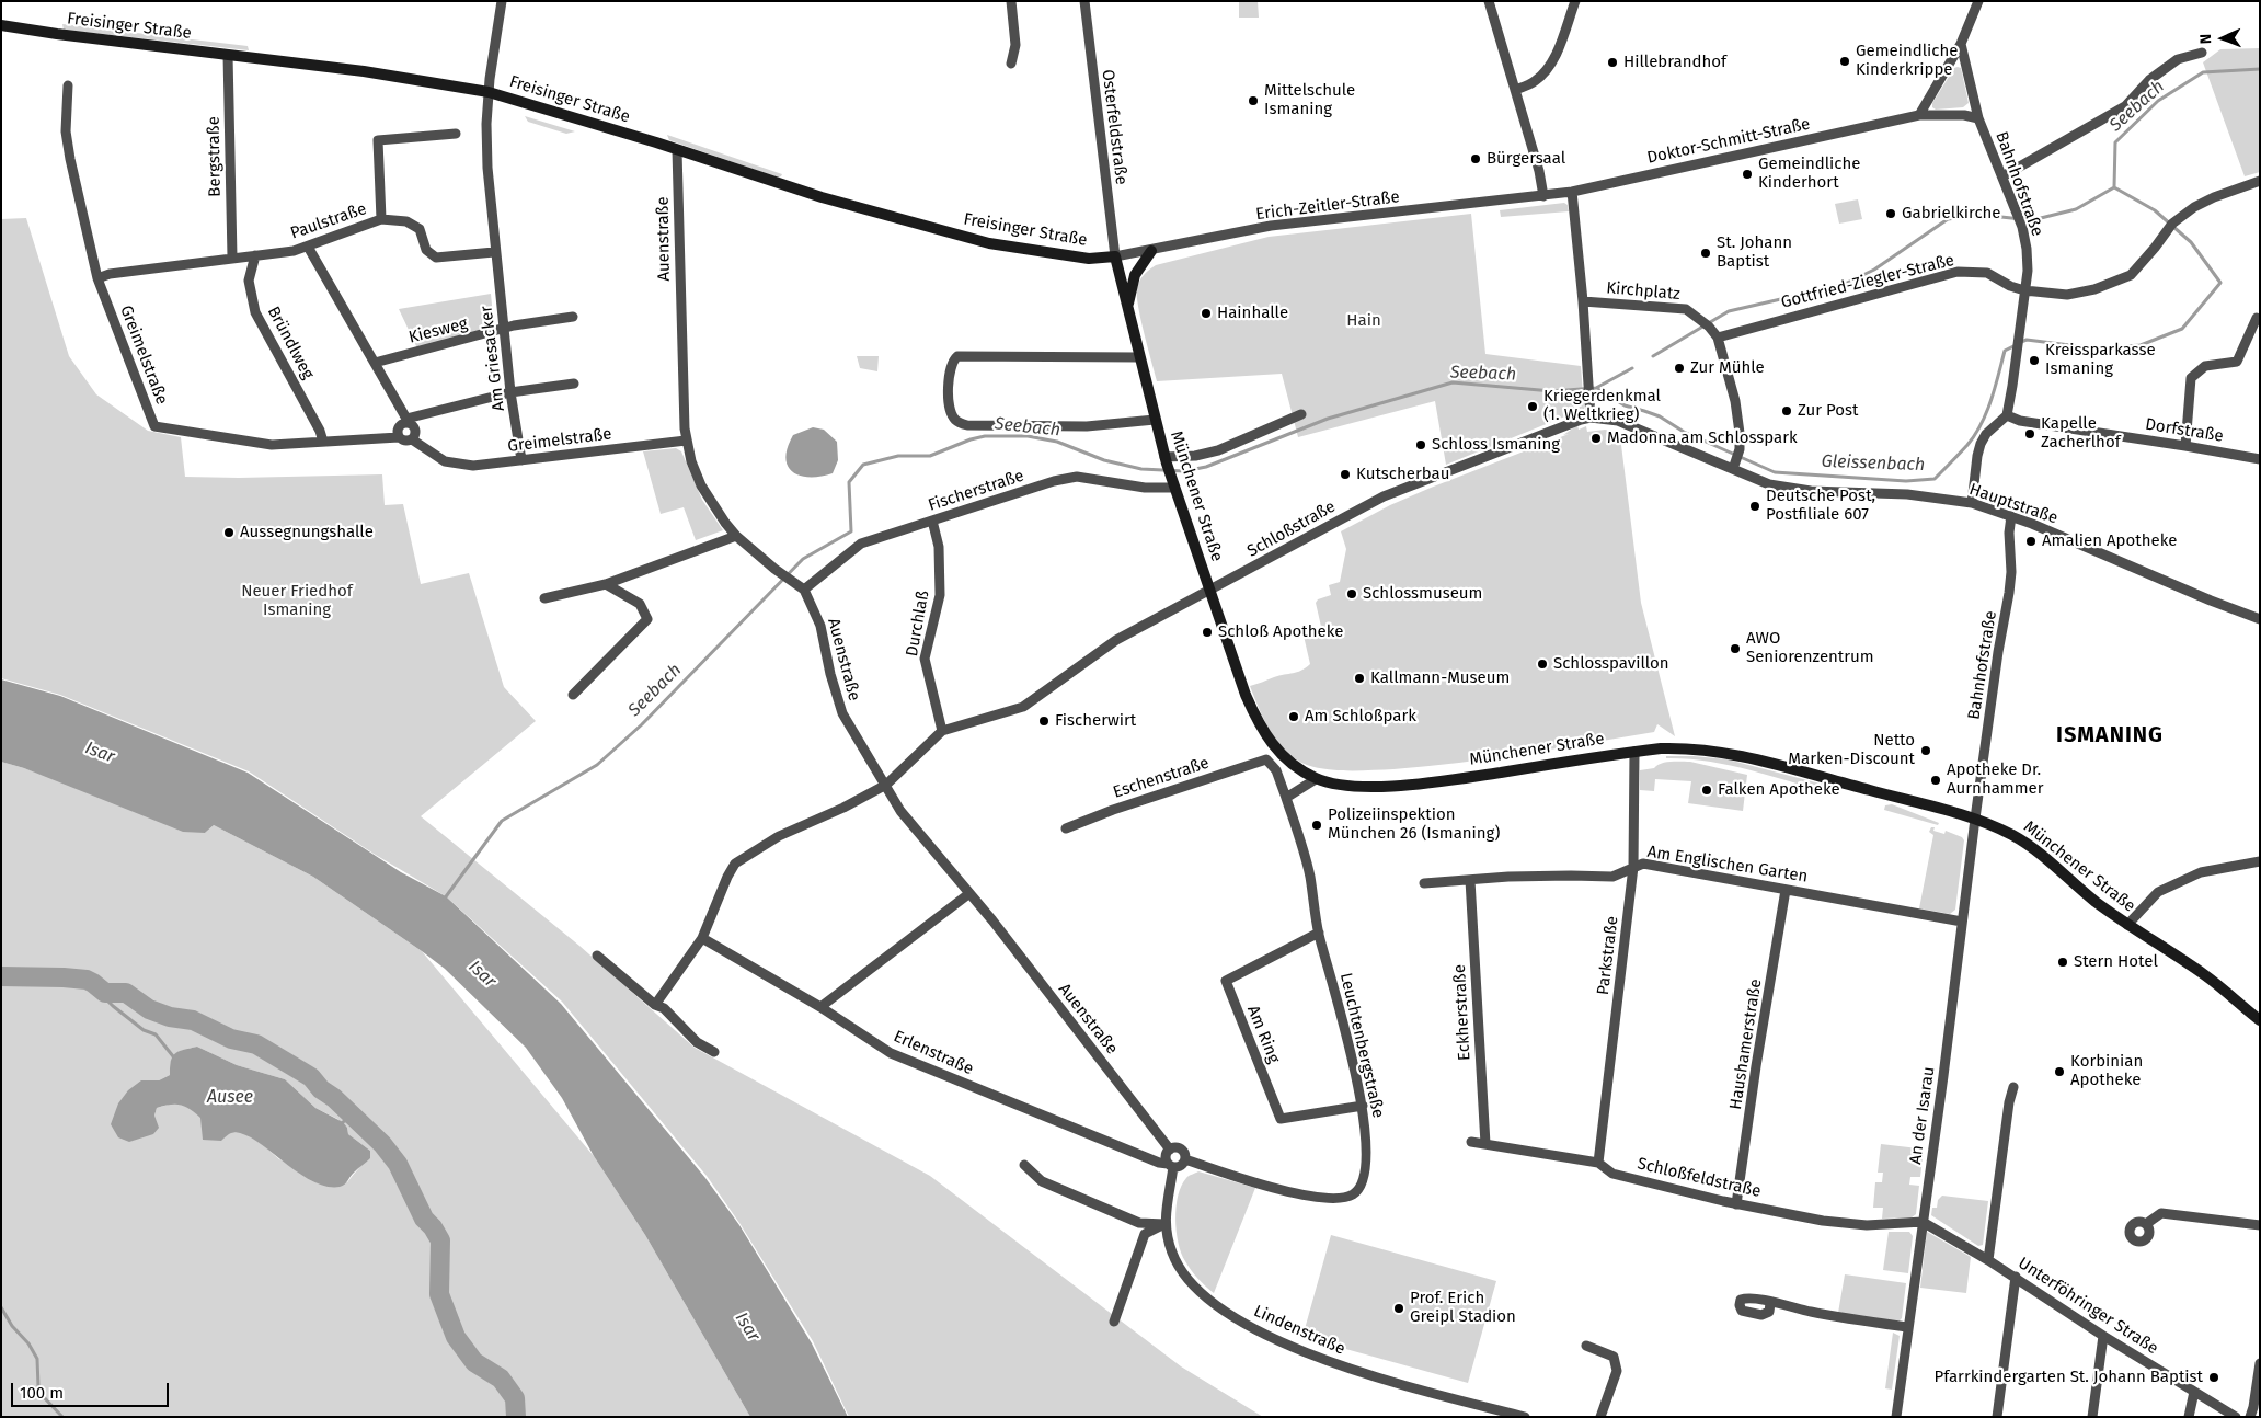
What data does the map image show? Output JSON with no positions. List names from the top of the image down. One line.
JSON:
{"streets":{"main road":["Freisinger Straße","Münchener Straße"],"street":["Osterfeldstraße","Doktor-Schmitt-Straße","Bergstraße","Bahnhofstraße","Erich-Zeitler-Straße","Paulstraße","Auenstraße","Gottfried-Ziegler-Straße","Kirchplatz","Kiesweg","Bründlweg","Greimelstraße","Am Griesacker","Dorfstraße","Fischerstraße","Hauptstraße","Schloßstraße","Durchlaß","Eschenstraße","Am Englischen Garten","Parkstraße","Eckherstraße","Am Ring","Haushamerstraße","Leuchtenbergstraße","Erlenstraße","An der Isarau","Schloßfeldstraße","Unterföhringer Straße","Lindenstraße"]},"crossings":[["Freisinger Straße","Osterfeldstraße"],["Freisinger Straße","Bergstraße"],["Freisinger Straße","Erich-Zeitler-Straße"],["Freisinger Straße","Auenstraße"],["Freisinger Straße","Am Griesacker"],["Freisinger Straße","Münchener Straße"],["Osterfeldstraße","Erich-Zeitler-Straße"],["Osterfeldstraße","Münchener Straße"],["Doktor-Schmitt-Straße","Bahnhofstraße"],["Doktor-Schmitt-Straße","Erich-Zeitler-Straße"],["Doktor-Schmitt-Straße","Kirchplatz"],["Bergstraße","Paulstraße"],["Bahnhofstraße","Gottfried-Ziegler-Straße"],["Bahnhofstraße","Dorfstraße"],["Bahnhofstraße","Münchener Straße"],["Bahnhofstraße","Hauptstraße"],["Bahnhofstraße","An der Isarau"],["Erich-Zeitler-Straße","Münchener Straße"],["Paulstraße","Bründlweg"],["Paulstraße","Greimelstraße"],["Auenstraße","Greimelstraße"],["Auenstraße","Fischerstraße"],["Auenstraße","Schloßstraße"],["Auenstraße","Leuchtenbergstraße"],["Auenstraße","Erlenstraße"],["Auenstraße","Lindenstraße"],["Gottfried-Ziegler-Straße","Kirchplatz"],["Kirchplatz","Hauptstraße"],["Kirchplatz","Schloßstraße"],["Kiesweg","Am Griesacker"],["Bründlweg","Greimelstraße"],["Greimelstraße","Am Griesacker"],["Fischerstraße","Münchener Straße"],["Fischerstraße","Durchlaß"],["Münchener Straße","Schloßstraße"],["Münchener Straße","Parkstraße"],["Münchener Straße","An der Isarau"],["Hauptstraße","Schloßstraße"],["Schloßstraße","Durchlaß"],["Schloßstraße","Erlenstraße"],["Am Englischen Garten","Parkstraße"],["Am Englischen Garten","Eckherstraße"],["Am Englischen Garten","Haushamerstraße"],["Am Englischen Garten","An der Isarau"],["Parkstraße","Schloßfeldstraße"],["Eckherstraße","Schloßfeldstraße"],["Am Ring","Leuchtenbergstraße"],["Haushamerstraße","Schloßfeldstraße"],["Leuchtenbergstraße","Erlenstraße"],["Leuchtenbergstraße","Lindenstraße"],["Erlenstraße","Lindenstraße"],["An der Isarau","Schloßfeldstraße"],["An der Isarau","Unterföhringer Straße"],["Schloßfeldstraße","Unterföhringer Straße"]],"districts":["ISMANING"],"water":["Seebach","Gleissenbach","Isar","Ausee"],"parks":["Hain","Neuer Friedhof Ismaning"],"places":["Gemeindliche Kinderkrippe","Hillebrandhof","Mittelschule Ismaning","Bürgersaal","Gemeindliche Kinderhort","Gabrielkirche","St. Johann Baptist","Hainhalle","Kreissparkasse Ismaning","Zur Mühle","Kriegerdenkmal (1. Weltkrieg)","Zur Post","Kapelle Zacherlhof","Madonna am Schlosspark","Schloss Ismaning","Kutscherbau","Deutsche Post, Postfiliale 607","Aussegnungshalle","Amalien Apotheke","Schlossmuseum","Schloß Apotheke","AWO Seniorenzentrum","Schlosspavillon","Kallmann-Museum","Am Schloßpark","Fischerwirt","Netto Marken-Discount","Apotheke Dr. Aurnhammer","Falken Apotheke","Polizeiinspektion München 26 (Ismaning)","Stern Hotel","Korbinian Apotheke","Prof. Erich Greipl Stadion","Pfarrkindergarten St. Johann Baptist"],"scale_bar":"100 m","north":"left"}
